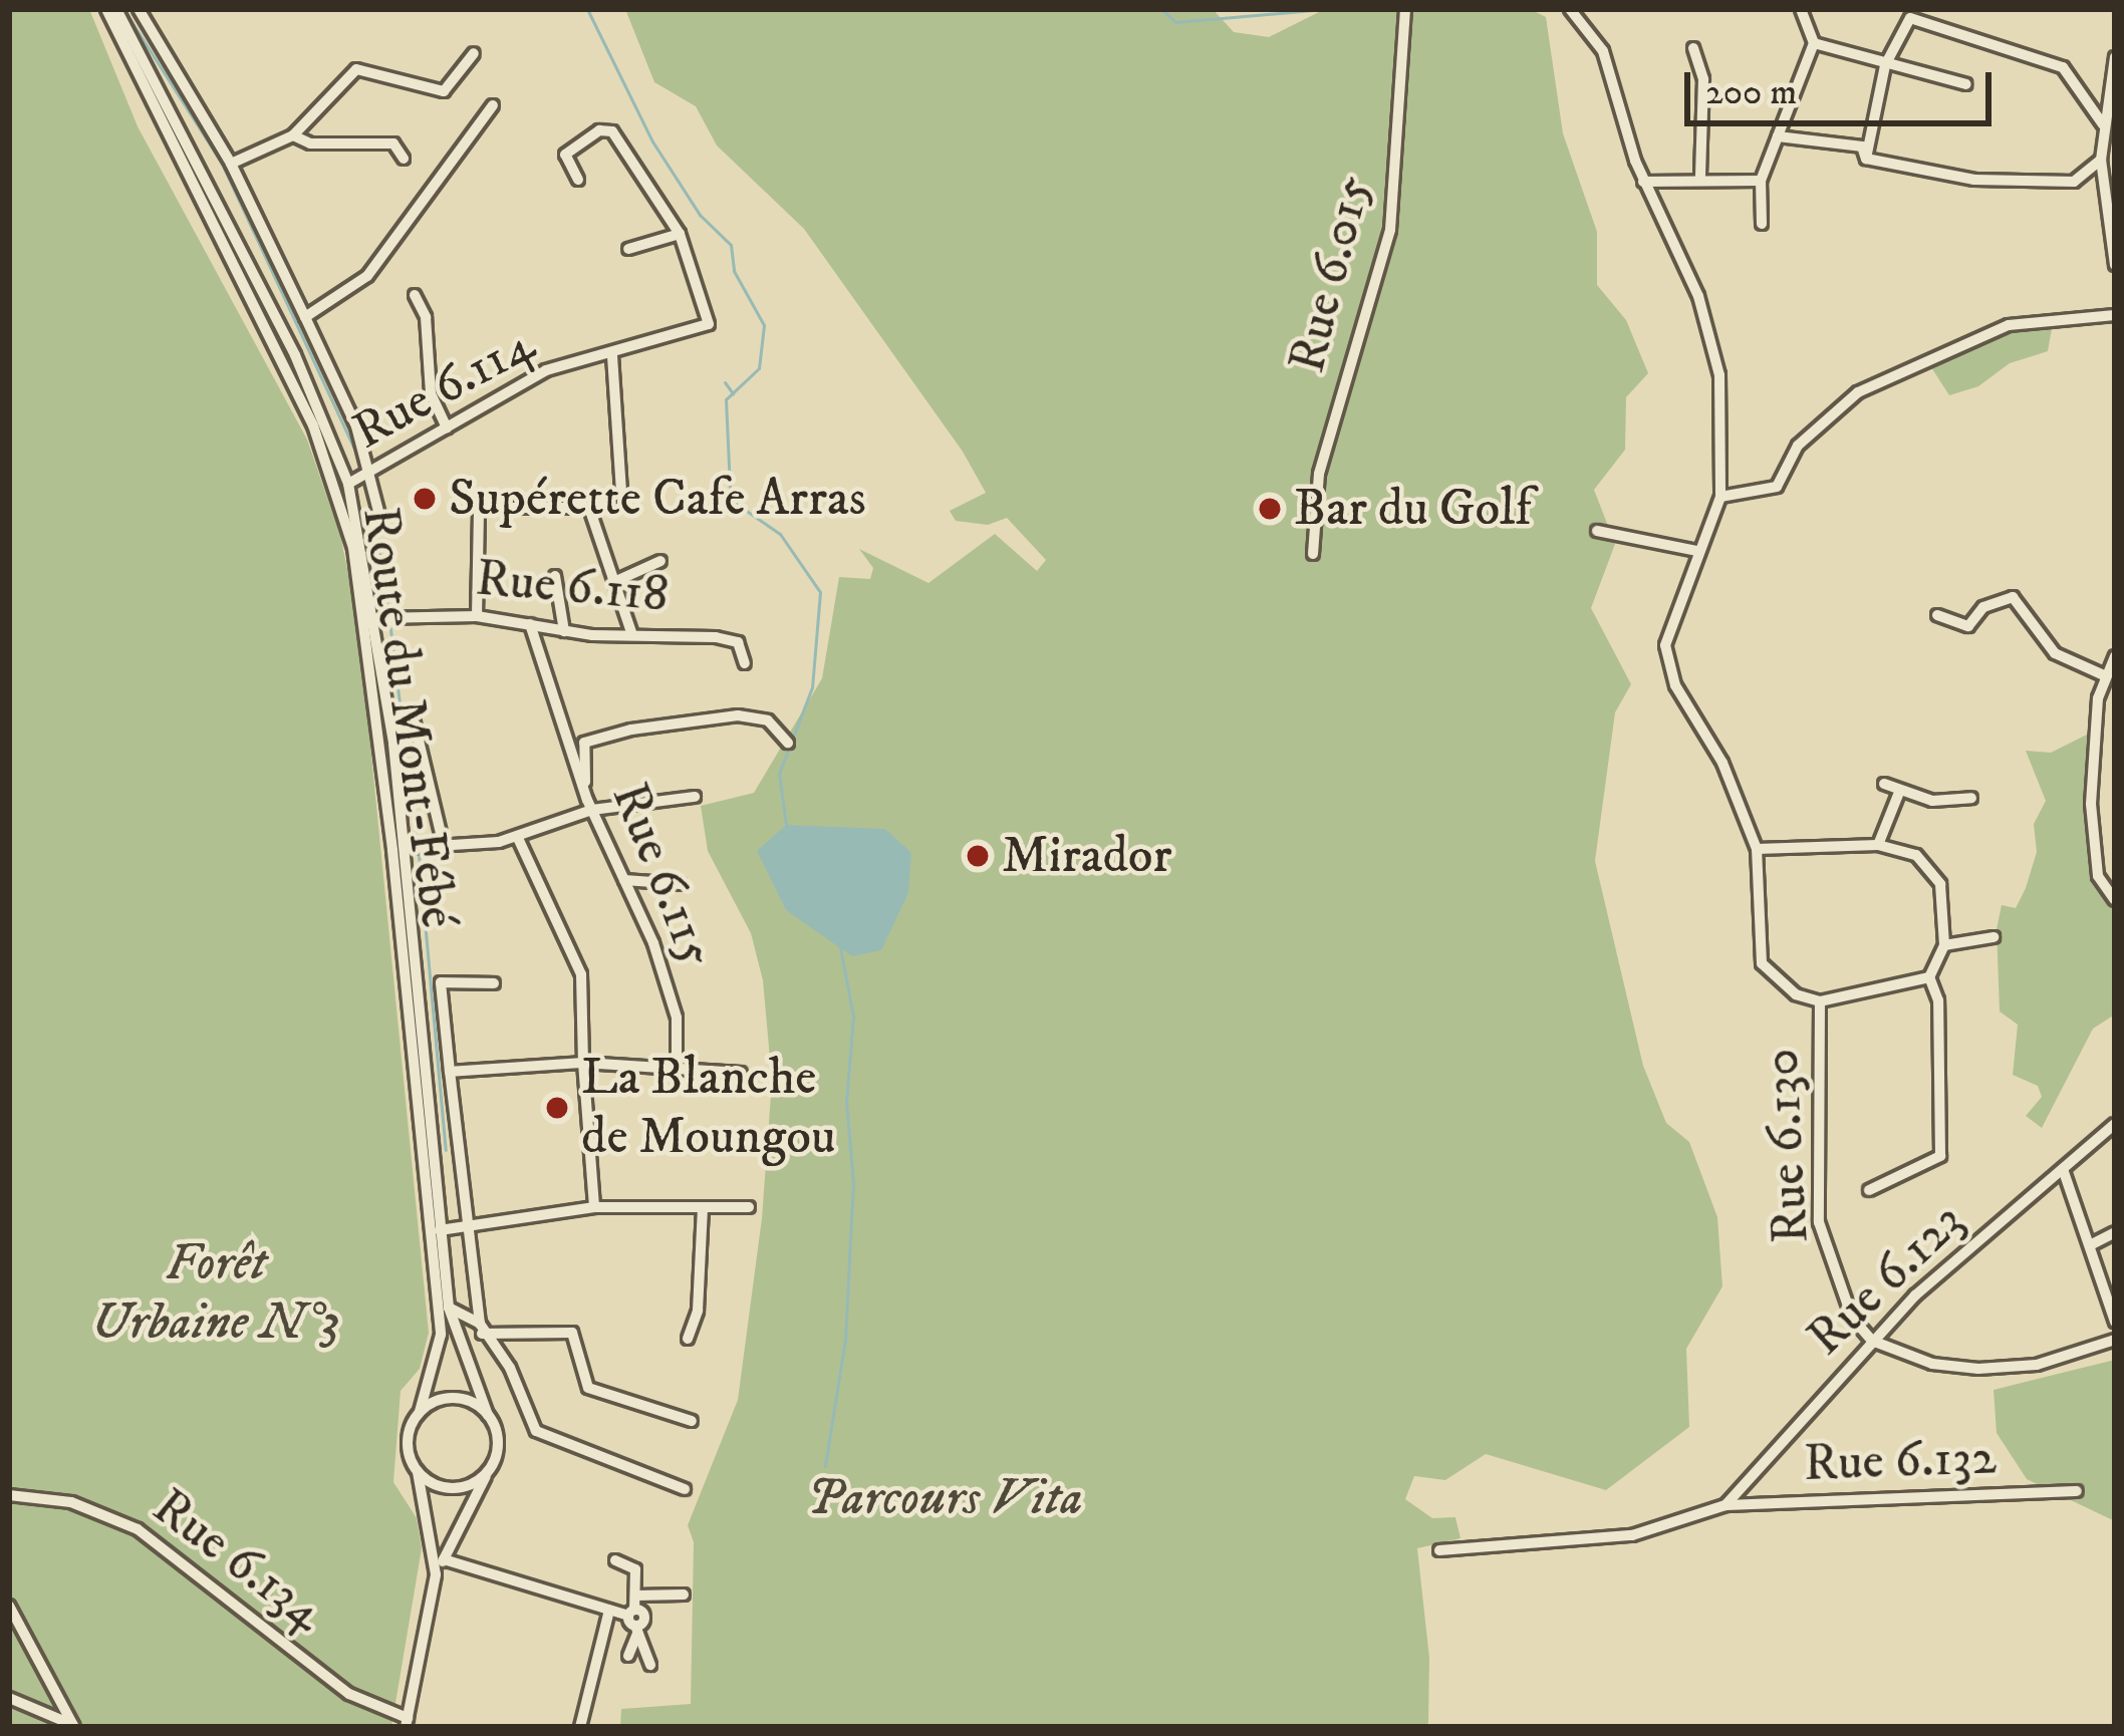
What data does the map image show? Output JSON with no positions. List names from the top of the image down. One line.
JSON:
{"streets":{"street":["Rue 6.015","Rue 6.114","Rue 6.118","Route du Mont-Fébé","Rue 6.115","Rue 6.130","Rue 6.123","Rue 6.132","Rue 6.134"]},"crossings":[["Rue 6.114","Route du Mont-Fébé"],["Rue 6.118","Route du Mont-Fébé"],["Rue 6.118","Rue 6.115"],["Rue 6.130","Rue 6.123"],["Rue 6.123","Rue 6.132"]],"parks":["Forêt Urbaine N°3","Parcours Vita"],"places":["Supérette Cafe Arras","Bar du Golf","Mirador","La Blanche de Moungou"],"scale_bar":"200 m"}
